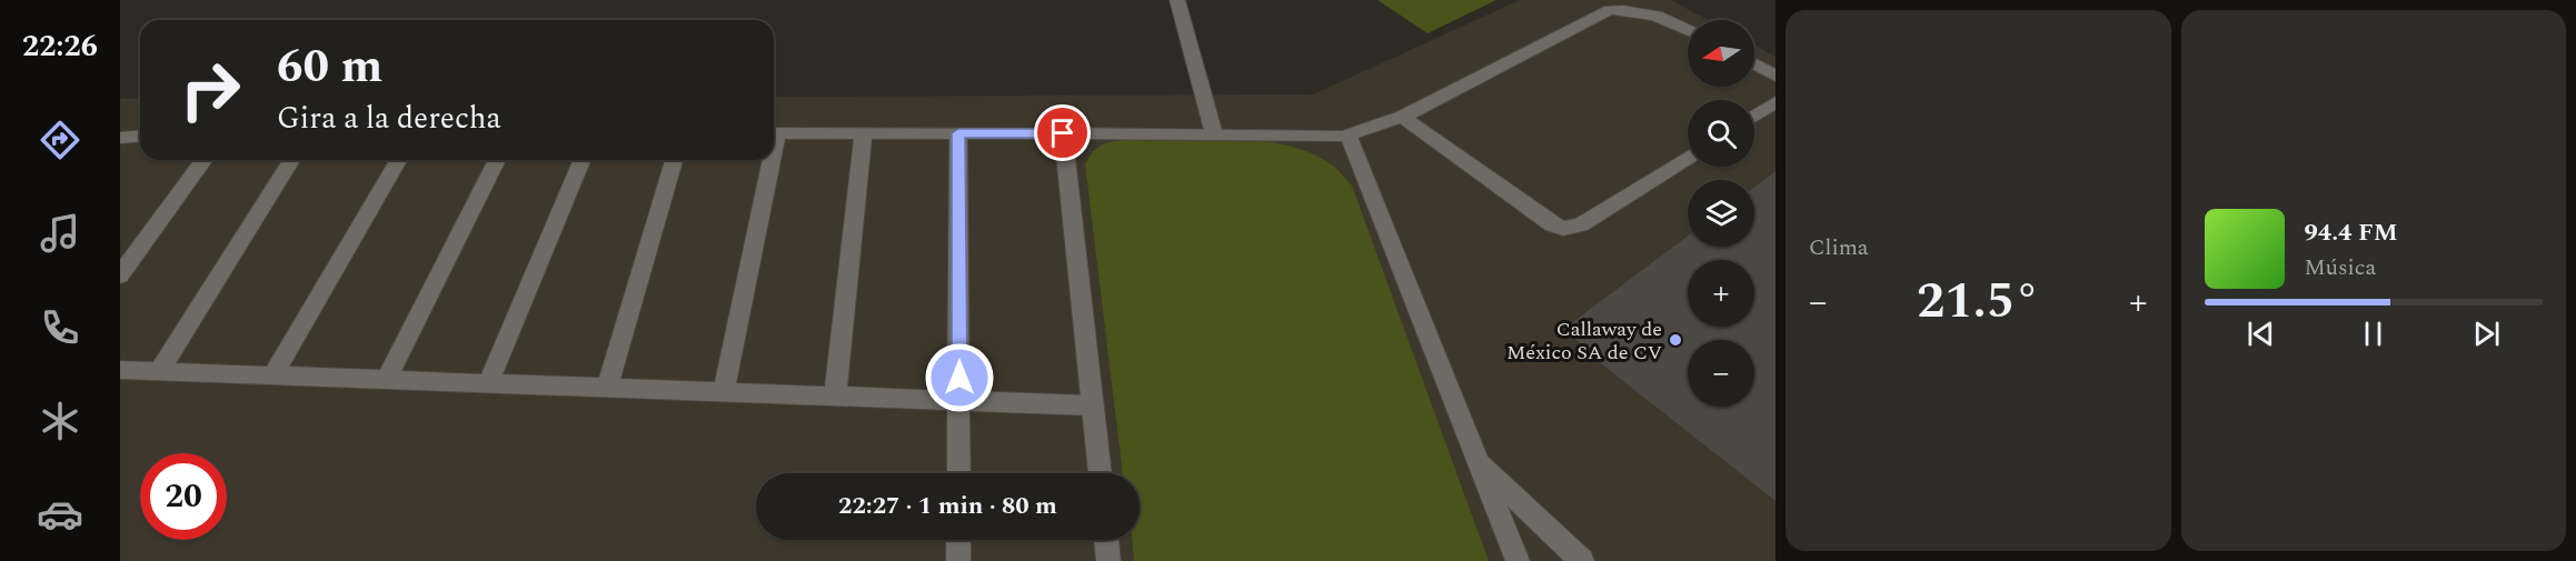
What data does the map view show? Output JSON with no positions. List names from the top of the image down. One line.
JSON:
{"places":["Callaway de México SA de CV"],"north":"left","page":{"tabs":"22:26","tile":"Clima","map_buttons":["+","−"],"turn":["60 m","Gira a la derecha"],"song":["94.4 FM","Música"],"heat":["−","21.5°","+"],"limit":"20","trip":"22:27 · 1 min · 80 m"}}
